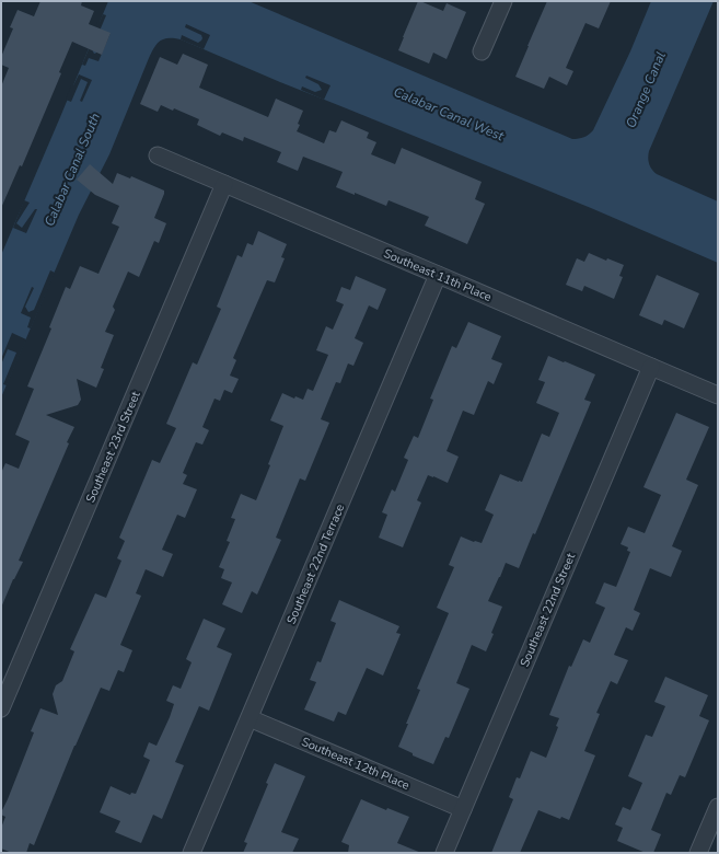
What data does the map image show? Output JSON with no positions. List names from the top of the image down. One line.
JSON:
{"streets":{"street":["Southeast 11th Place","Southeast 23rd Street","Southeast 22nd Terrace","Southeast 22nd Street","Southeast 12th Place"]},"crossings":[["Southeast 11th Place","Southeast 23rd Street"],["Southeast 11th Place","Southeast 22nd Terrace"],["Southeast 11th Place","Southeast 22nd Street"],["Southeast 22nd Terrace","Southeast 12th Place"],["Southeast 22nd Street","Southeast 12th Place"]],"water":["Orange Canal","Calabar Canal West","Calabar Canal South"]}
